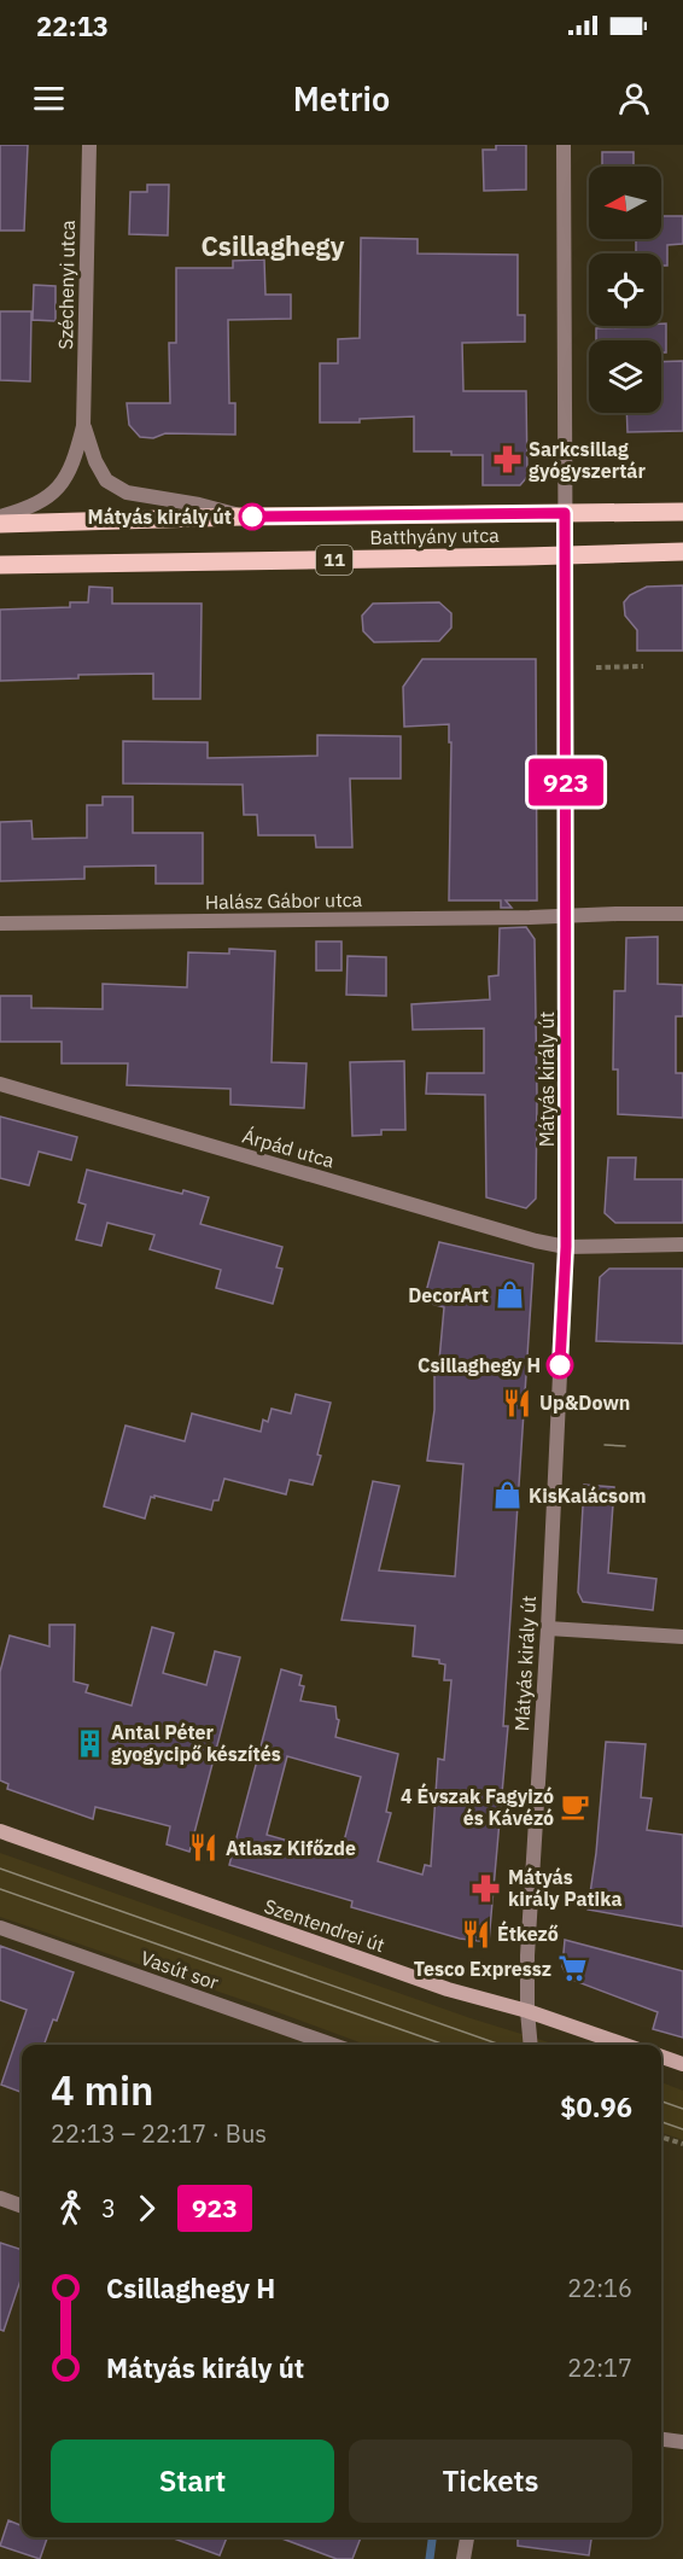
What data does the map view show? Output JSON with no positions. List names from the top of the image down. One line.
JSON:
{"streets":{"main road":["Batthyány utca","11","Szentendrei út"],"street":["Széchenyi utca","Halász Gábor utca","Mátyás király út","Árpád utca","Vasút sor"]},"crossings":[["Széchenyi utca","Batthyány utca"],["Batthyány utca","11"],["Batthyány utca","Mátyás király út"],["11","Mátyás király út"],["Halász Gábor utca","Mátyás király út"],["Mátyás király út","Árpád utca"],["Mátyás király út","Szentendrei út"]],"districts":["Csillaghegy"],"places":{"pharmacy":["Sarkcsillag gyógyszertár","Mátyás király Patika"],"other":["Mátyás király út","Csillaghegy H"],"shop":["DecorArt","KisKalácsom"],"restaurant":["Up&Down","Atlasz Kifőzde","Étkező"],"building":["Antal Péter gyogycipő készítés"],"cafe":["4 Évszak Fagyizó és Kávézó"],"supermarket":["Tesco Expressz"]},"lines":["bus line 923"],"north":"left","page":{"status":"22:13","header":"Metrio","on_map":"923","heading":["4 min","22:13 – 22:17 · Bus","$0.96"],"legs":["3","923"],"list":[{"name":"Csillaghegy H","value":"22:16"},{"name":"Mátyás király út","value":"22:17"}],"buttons":["Start","Tickets"]}}
